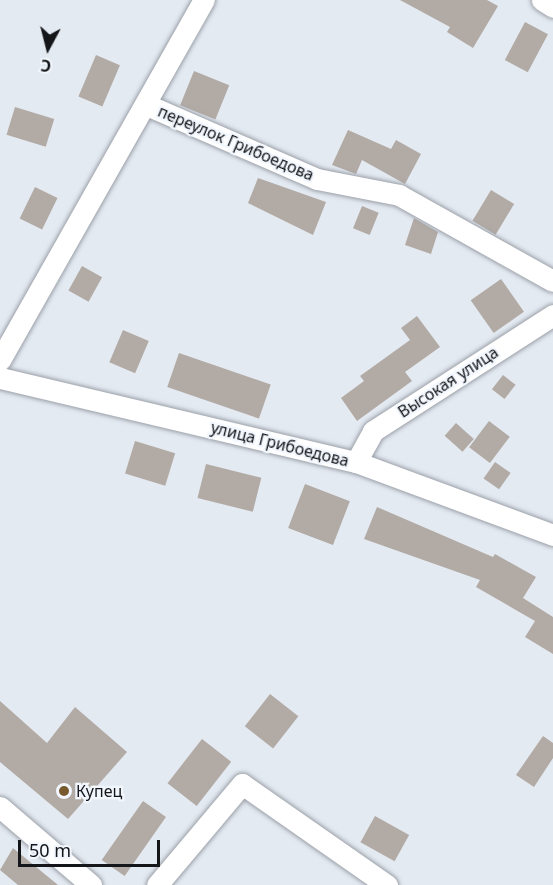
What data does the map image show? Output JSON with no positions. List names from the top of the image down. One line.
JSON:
{"streets":{"street":["переулок Грибоедова","Высокая улица","улица Грибоедова"]},"crossings":[["Высокая улица","улица Грибоедова"]],"places":["Купец"],"scale_bar":"50 m","north":"bottom"}
